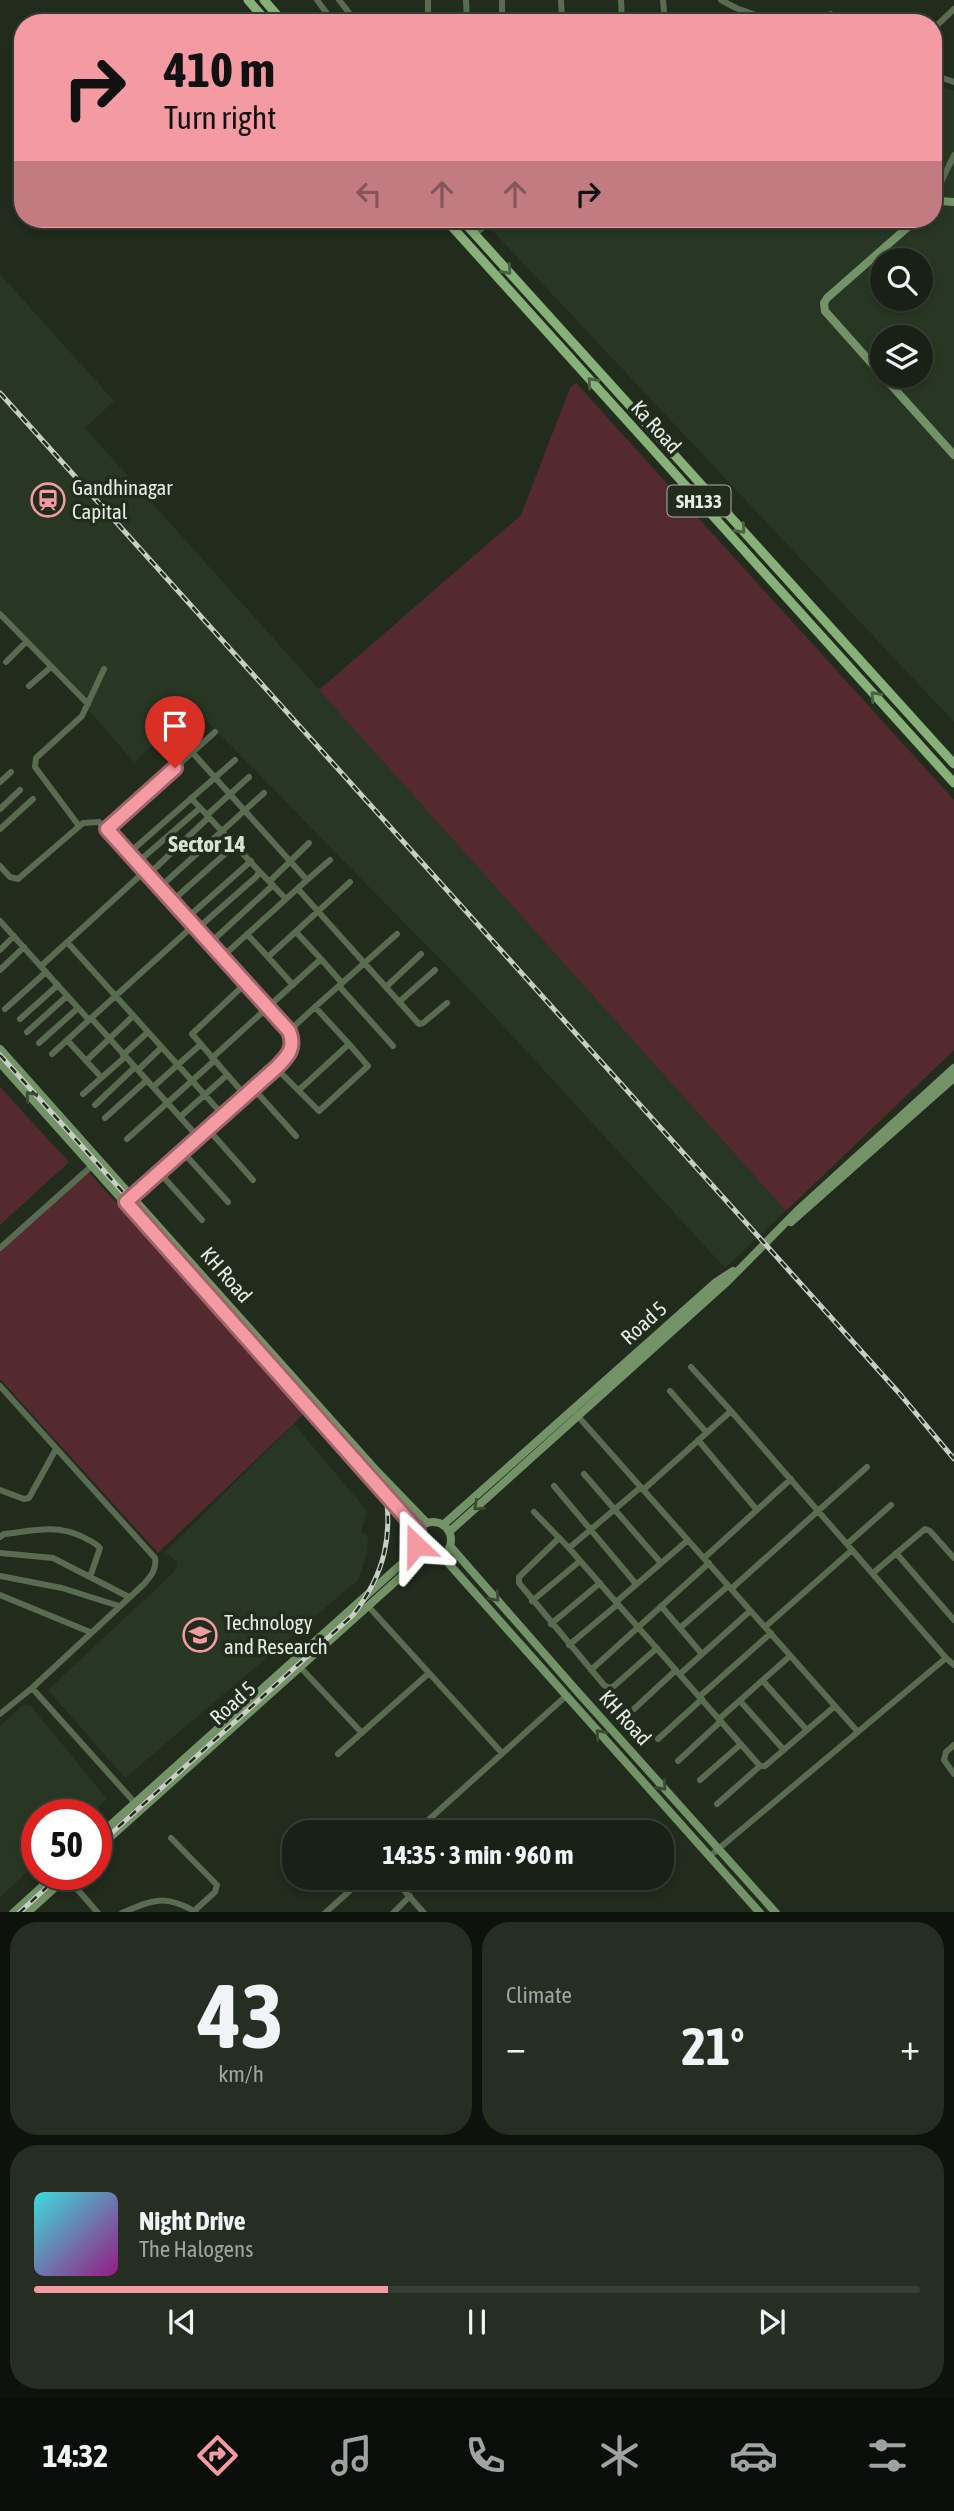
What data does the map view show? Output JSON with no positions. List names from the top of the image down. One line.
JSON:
{"streets":{"main road":["Ka Road","SH133","KH Road","Road 5"]},"crossings":[["KH Road","Road 5"]],"districts":["Sector 14"],"places":{"station":["Gandhinagar Capital"],"school or university":["Technology and Research"]},"page":{"turn":["410 m","Turn right"],"limit":"50","trip":"14:35 · 3 min · 960 m","tile":[["43","km/h"],"Climate"],"heat":["−","21°","+"],"song":["Night Drive","The Halogens"],"tabs":"14:32"}}
